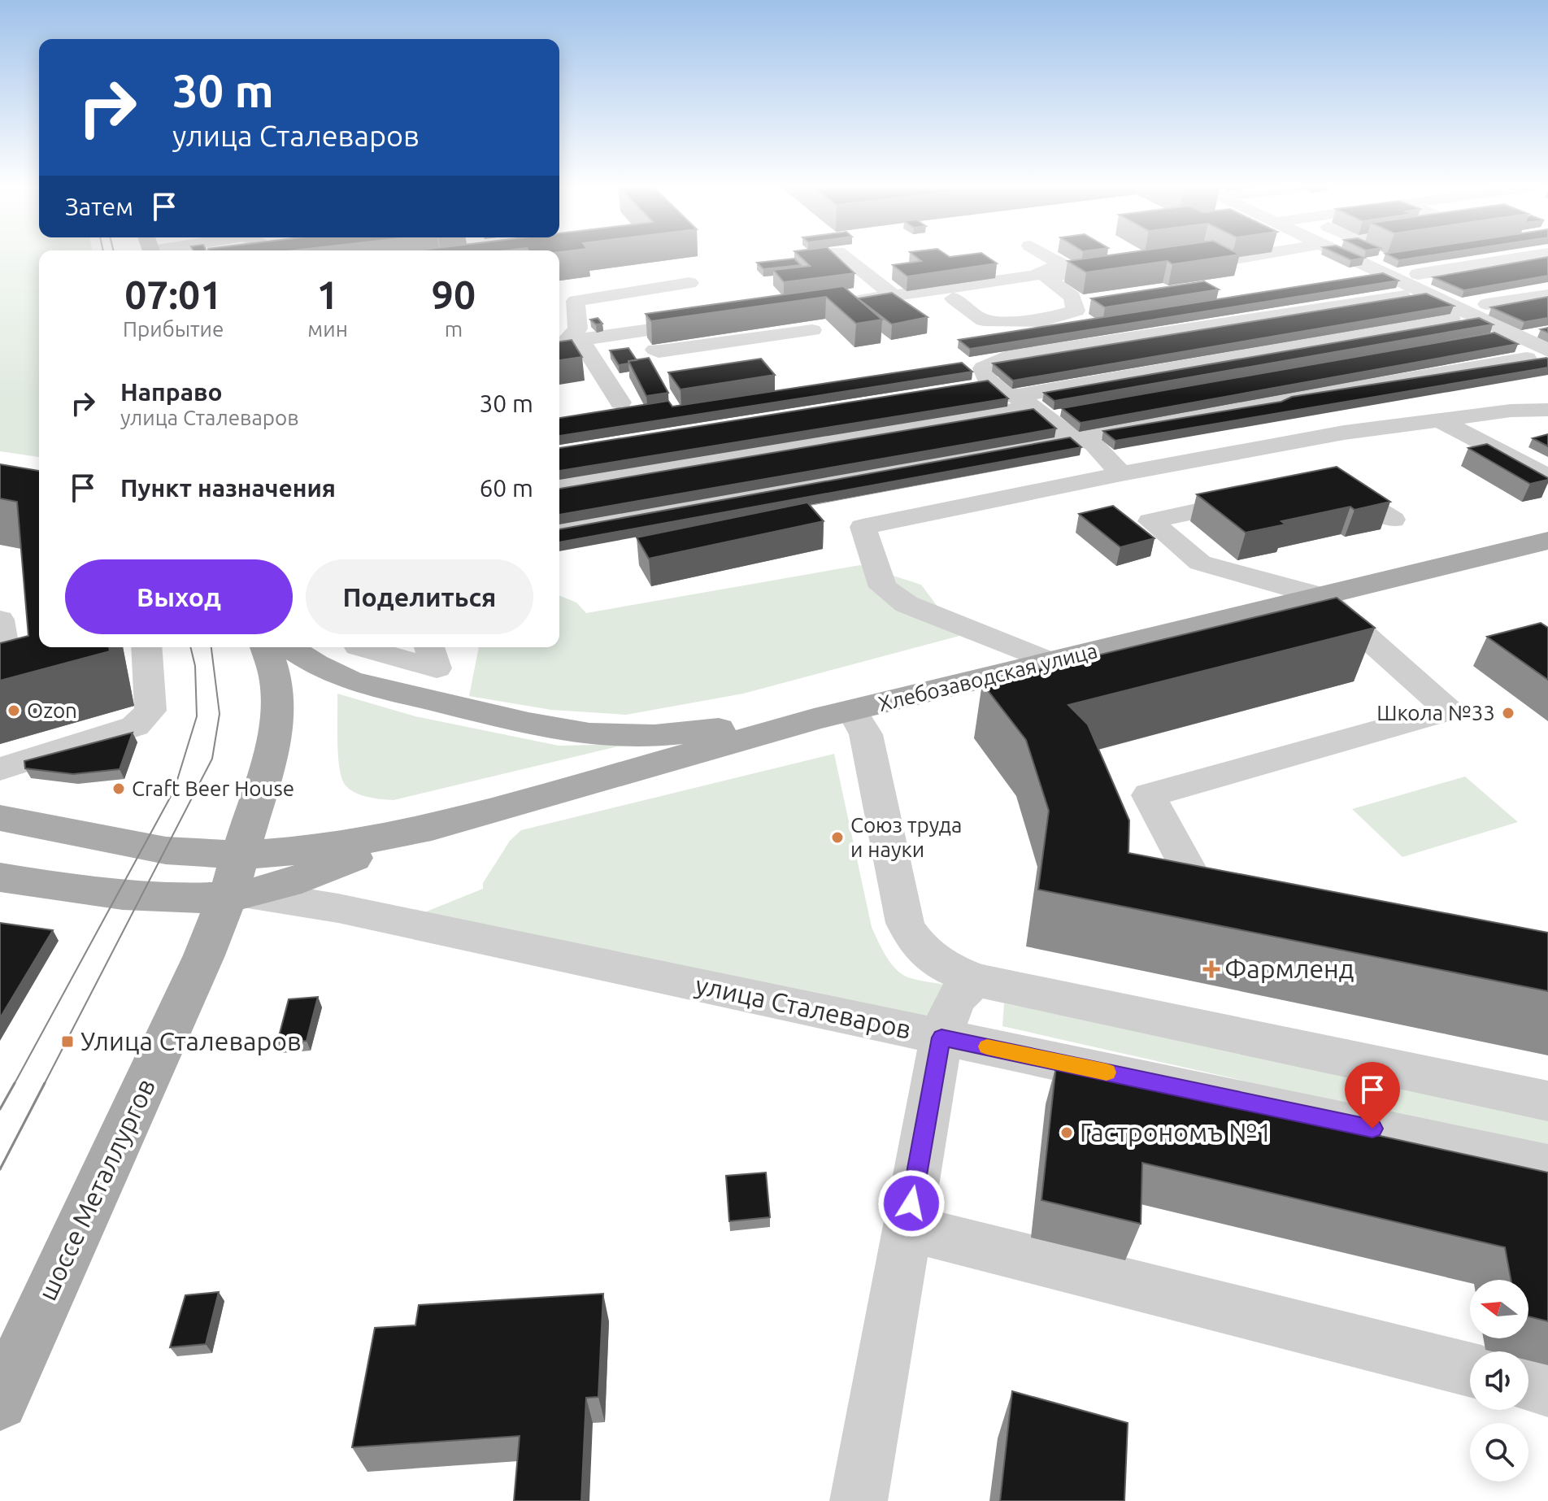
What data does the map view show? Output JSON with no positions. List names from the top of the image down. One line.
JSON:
{"streets":{"main road":["Хлебозаводская улица","улица Сталеваров","шоссе Металлургов"]},"crossings":[["Хлебозаводская улица","улица Сталеваров"],["Хлебозаводская улица","шоссе Металлургов"],["улица Сталеваров","шоссе Металлургов"]],"places":{"other":["Ozon","Школа №33","Craft Beer House","Союз труда и науки","Гастрономъ №1"],"health":["Фармленд"],"transit":["Улица Сталеваров"]},"north":"left","page":{"turn":["30 m","улица Сталеваров"],"then":"Затем","eta":["07:01","Прибытие","1","мин","90","m"],"list":[{"name":"Направо","note":"улица Сталеваров","value":"30 m"},{"name":"Пункт назначения","value":"60 m"}],"buttons":["Выход","Поделиться"]}}
